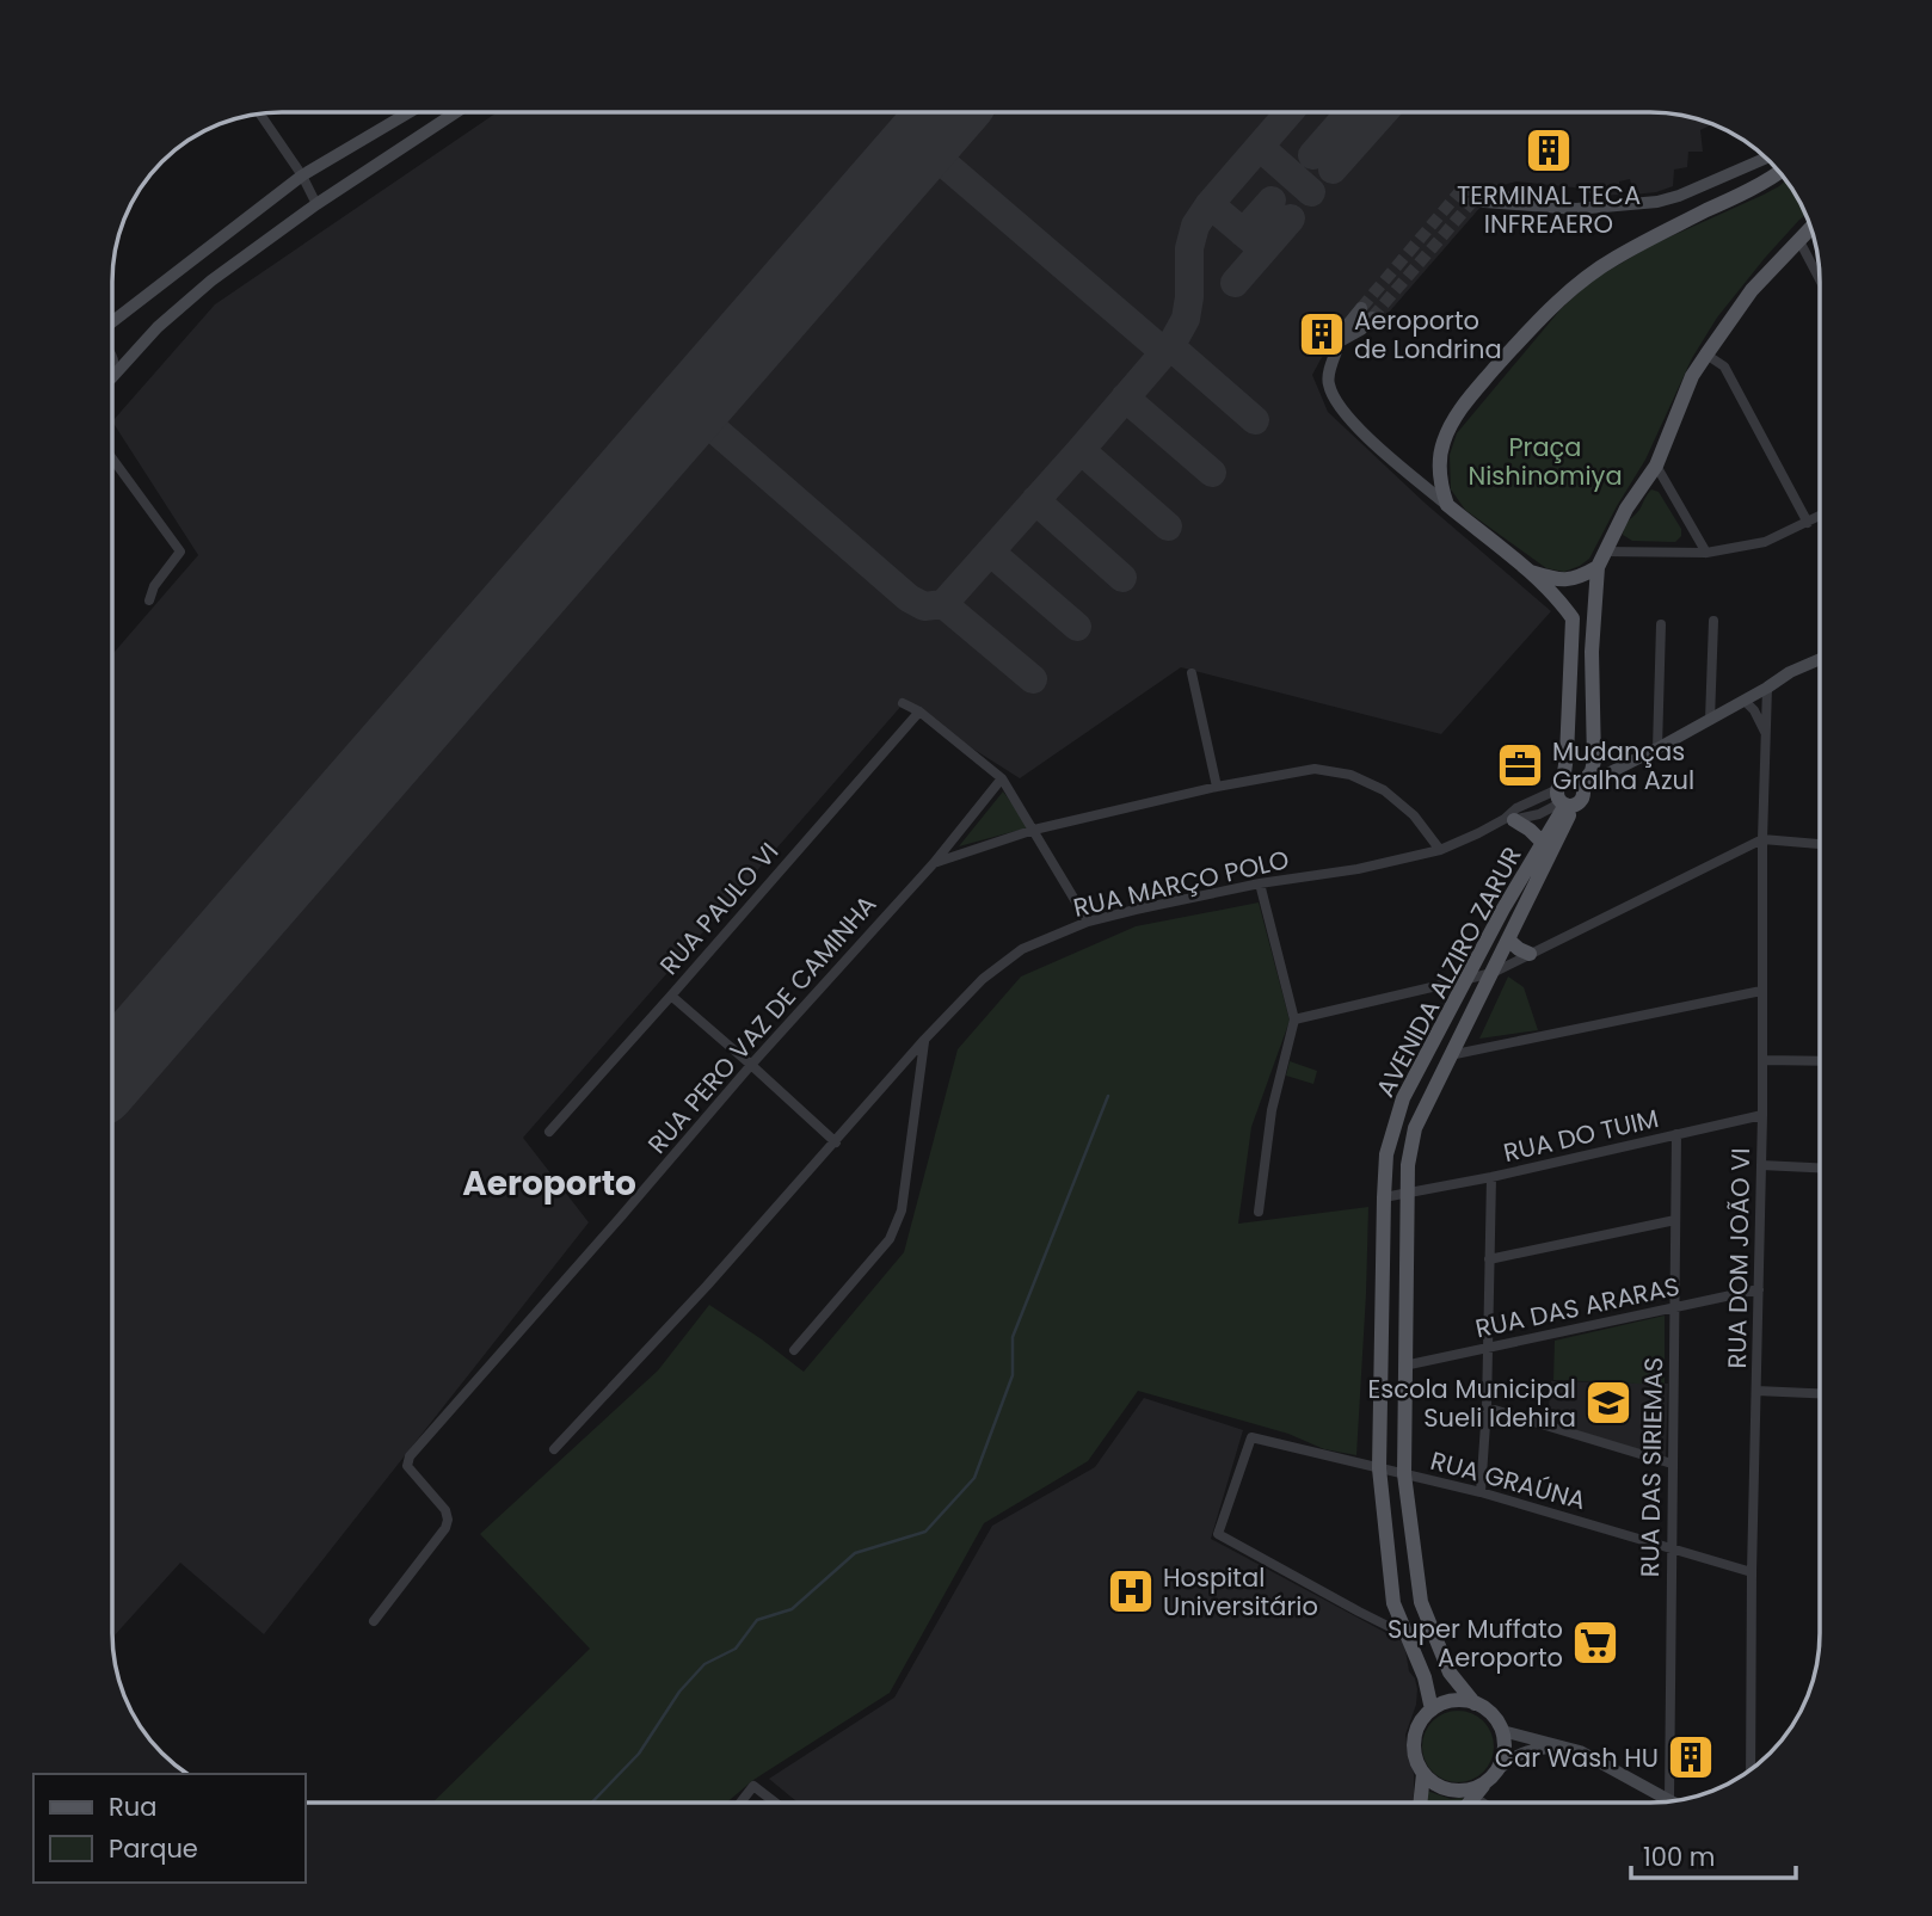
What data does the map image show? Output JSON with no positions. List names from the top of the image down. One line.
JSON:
{"streets":{"main road":["AVENIDA ALZIRO ZARUR"],"street":["RUA MARÇO POLO","RUA PAULO VI","RUA PERO VAZ DE CAMINHA","RUA DO TUIM","RUA DOM JOÃO VI","RUA DAS ARARAS","RUA DAS SIRIEMAS","RUA GRAÚNA"]},"crossings":[["RUA MARÇO POLO","AVENIDA ALZIRO ZARUR"],["RUA MARÇO POLO","RUA PERO VAZ DE CAMINHA"],["AVENIDA ALZIRO ZARUR","RUA DO TUIM"],["AVENIDA ALZIRO ZARUR","RUA DAS ARARAS"],["AVENIDA ALZIRO ZARUR","RUA GRAÚNA"],["RUA DO TUIM","RUA DOM JOÃO VI"],["RUA DO TUIM","RUA DAS SIRIEMAS"],["RUA DOM JOÃO VI","RUA DAS ARARAS"],["RUA DOM JOÃO VI","RUA GRAÚNA"],["RUA DAS ARARAS","RUA DAS SIRIEMAS"],["RUA DAS SIRIEMAS","RUA GRAÚNA"]],"districts":["Aeroporto"],"parks":["Praça Nishinomiya"],"places":{"building":["TERMINAL TECA INFREAERO","Aeroporto de Londrina","Car Wash HU"],"office":["Mudanças Gralha Azul"],"school or university":["Escola Municipal Sueli Idehira"],"hospital":["Hospital Universitário"],"supermarket":["Super Muffato Aeroporto"]},"legend":["Rua","Parque"],"scale_bar":"100 m"}
